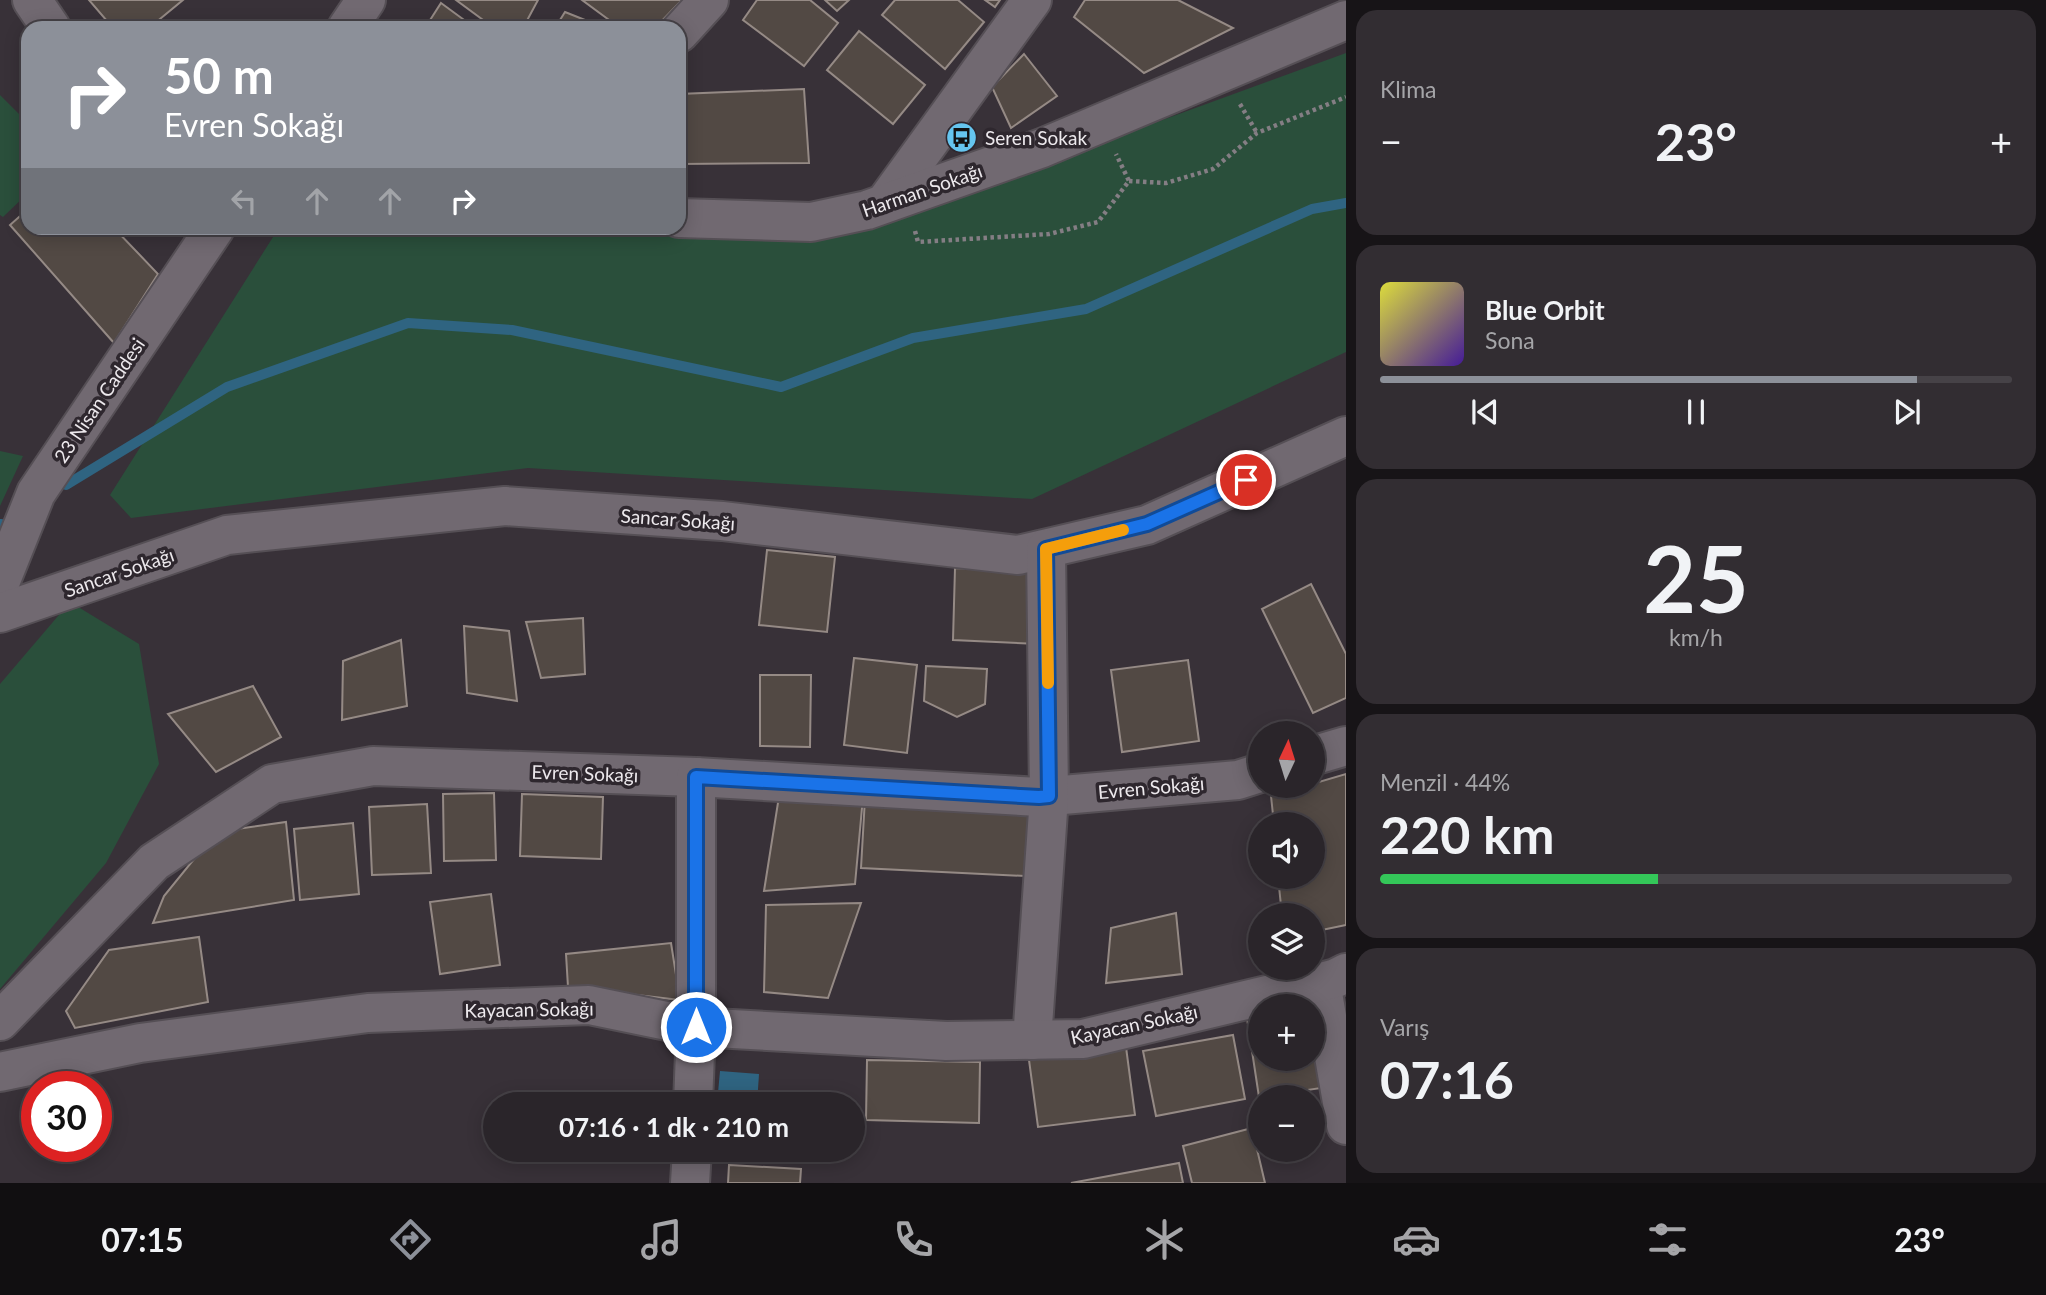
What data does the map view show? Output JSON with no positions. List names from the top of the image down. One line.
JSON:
{"streets":{"street":["Harman Sokağı","23 Nisan Caddesi","Sancar Sokağı","Evren Sokağı","Kayacan Sokağı"]},"places":{"bus stop":["Seren Sokak"]},"north":"top","page":{"tile":["Klima",["25","km/h"],["Menzil · 44%","220 km"],["Varış","07:16"]],"turn":["50 m","Evren Sokağı"],"heat":["−","23°","+"],"song":["Blue Orbit","Sona"],"map_buttons":["+","−"],"limit":"30","trip":"07:16 · 1 dk · 210 m","tabs":["07:15","23°"]}}
